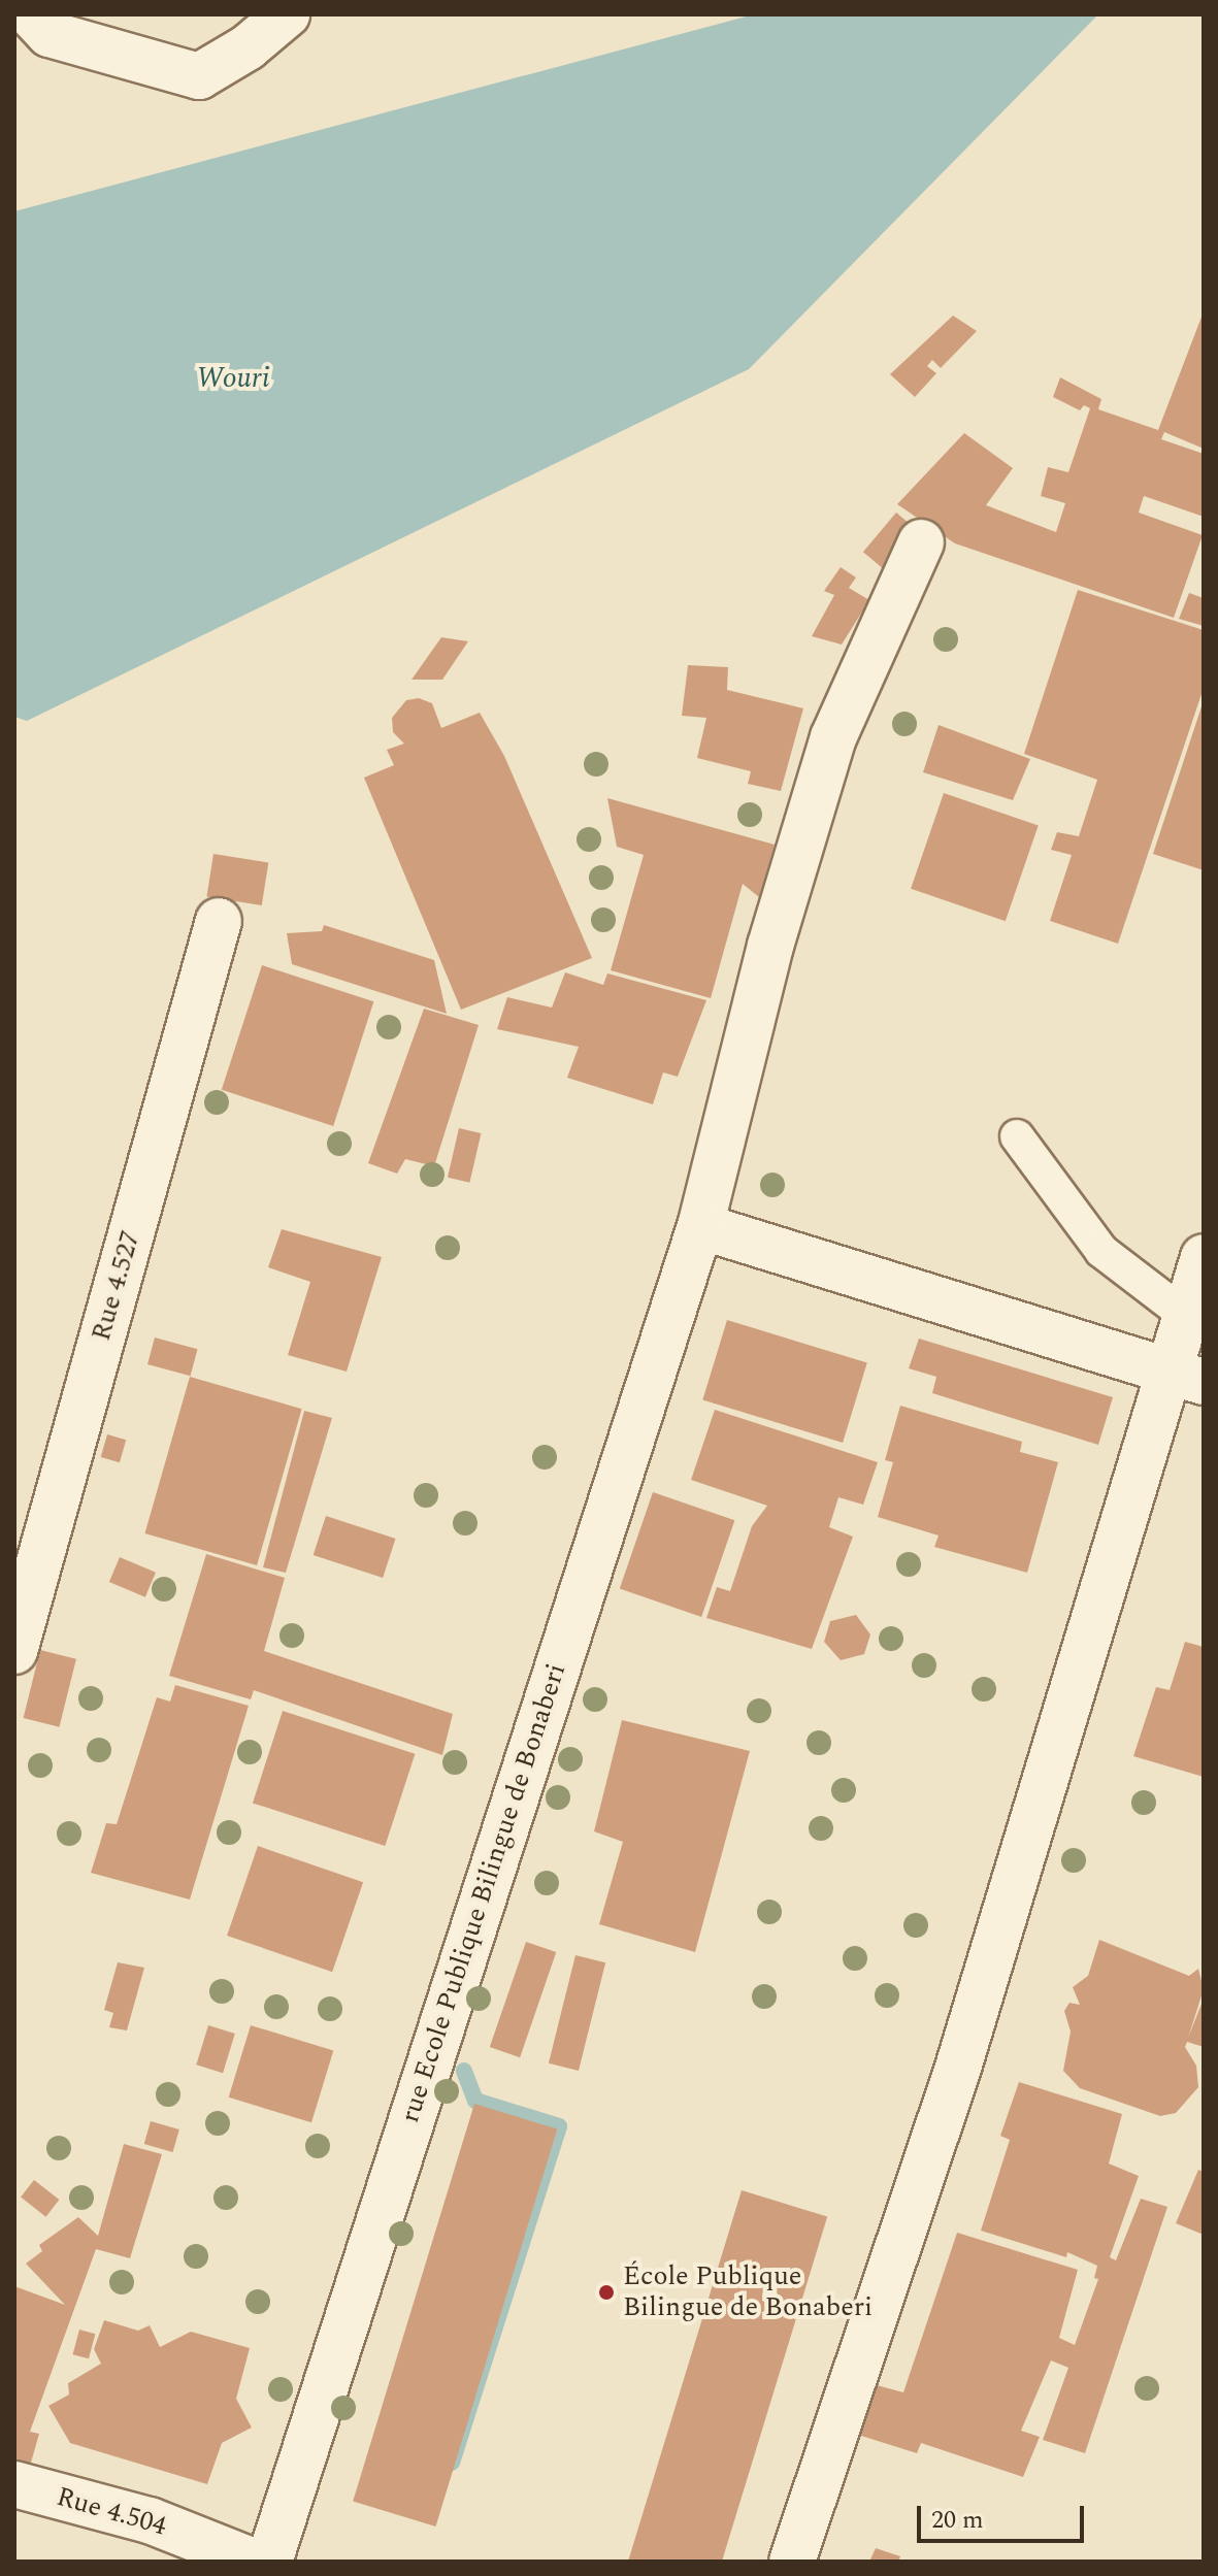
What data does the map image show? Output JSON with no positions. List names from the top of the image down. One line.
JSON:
{"streets":{"street":["Rue 4.527","rue Ecole Publique Bilingue de Bonaberi","Rue 4.504"]},"water":["Wouri"],"places":["École Publique Bilingue de Bonaberi"],"scale_bar":"20 m"}
